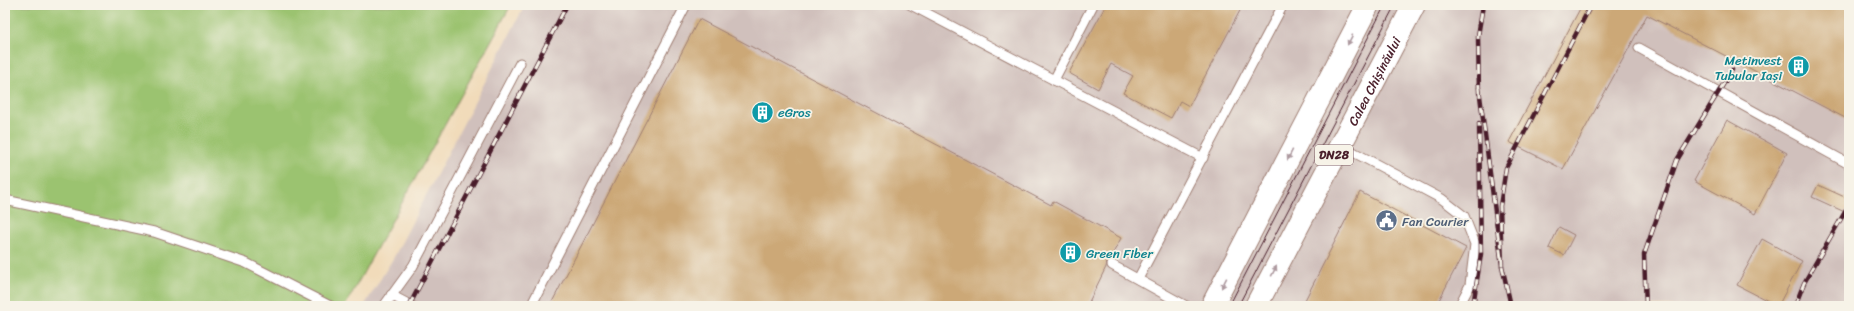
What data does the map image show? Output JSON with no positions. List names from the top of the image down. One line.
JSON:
{"streets":{"main road":["Calea Chișinăului","DN28"]},"places":{"building":["Metinvest Tubular Iași","eGros","Green Fiber"],"public building":["Fan Courier"]}}
